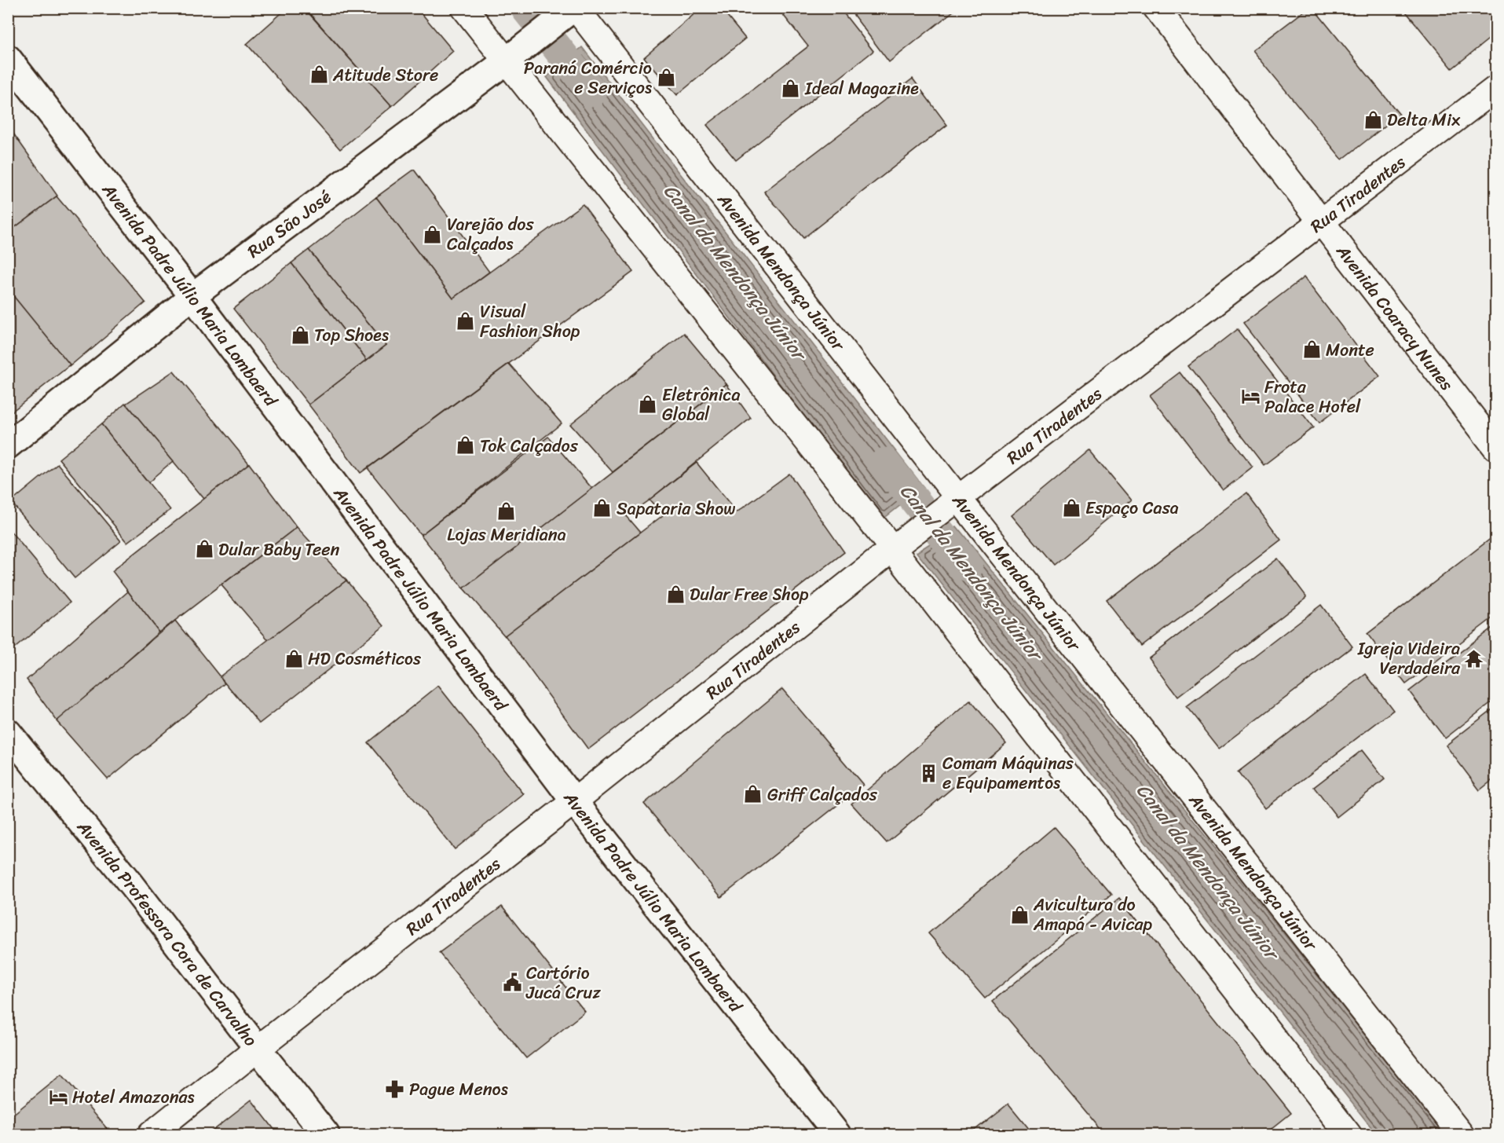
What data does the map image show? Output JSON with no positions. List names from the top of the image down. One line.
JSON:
{"streets":{"main road":["Rua São José","Avenida Padre Júlio Maria Lombaerd","Avenida Professora Cora de Carvalho"],"street":["Rua Tiradentes","Avenida Mendonça Júnior","Avenida Coaracy Nunes"]},"crossings":[["Rua Tiradentes","Avenida Mendonça Júnior"],["Rua Tiradentes","Avenida Padre Júlio Maria Lombaerd"],["Rua Tiradentes","Avenida Coaracy Nunes"],["Rua Tiradentes","Avenida Professora Cora de Carvalho"],["Rua São José","Avenida Mendonça Júnior"],["Rua São José","Avenida Padre Júlio Maria Lombaerd"]],"water":["Canal da Mendonça Júnior"],"places":{"shop":["Atitude Store","Paraná Comércio e Serviços","Ideal Magazine","Delta Mix","Varejão dos Calçados","Visual Fashion Shop","Top Shoes","Monte","Eletrônica Global","Tok Calçados","Espaço Casa","Sapataria Show","Lojas Meridiana","Dular Baby Teen","Dular Free Shop","HD Cosméticos","Griff Calçados","Avicultura do Amapá - Avicap"],"hotel":["Frota Palace Hotel","Hotel Amazonas"],"temple":["Igreja Videira Verdadeira"],"building":["Comam Máquinas e Equipamentos"],"public building":["Cartório Jucá Cruz"],"pharmacy":["Pague Menos"]}}
